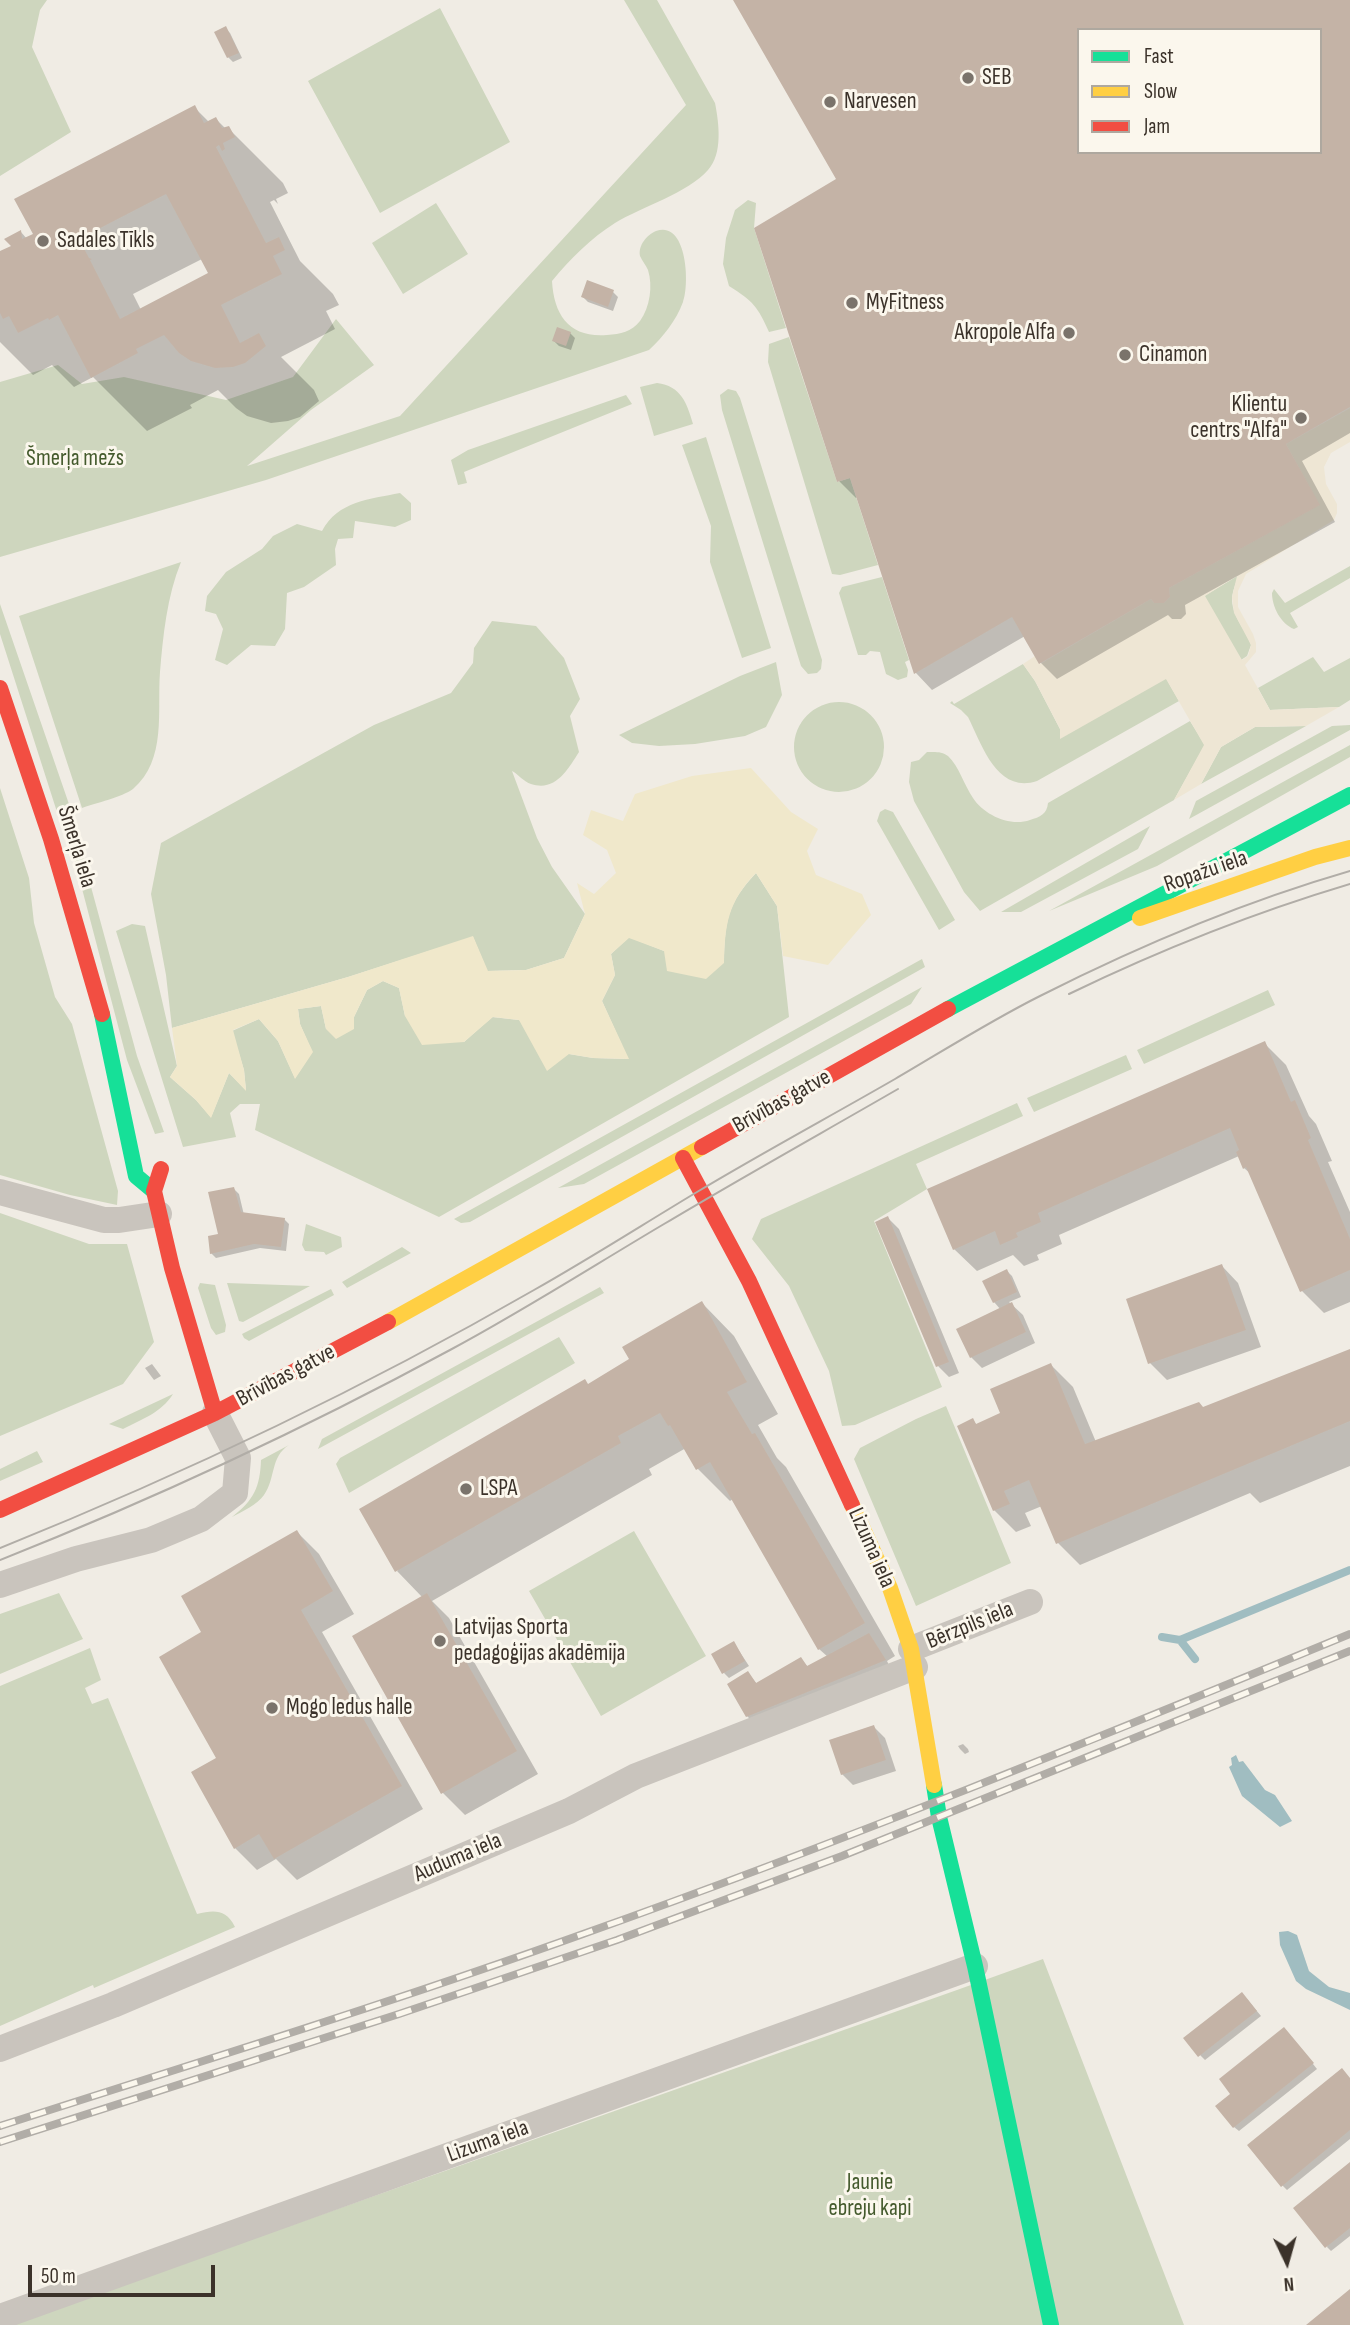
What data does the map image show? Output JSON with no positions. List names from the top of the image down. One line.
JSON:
{"streets":{"main road":["Šmerļa iela","Ropažu iela","Brīvības gatve","Lizuma iela"],"street":["Bērzpils iela","Auduma iela"]},"crossings":[["Šmerļa iela","Brīvības gatve"],["Ropažu iela","Brīvības gatve"],["Brīvības gatve","Lizuma iela"],["Lizuma iela","Bērzpils iela"],["Lizuma iela","Auduma iela"],["Bērzpils iela","Auduma iela"]],"parks":["Šmerļa mežs","Jaunie ebreju kapi"],"places":["SEB","Narvesen","Sadales Tīkls","MyFitness","Akropole Alfa","Cinamon","Klientu centrs \"Alfa\"","LSPA","Latvijas Sporta pedagoģijas akadēmija","Mogo ledus halle"],"legend":["Fast","Slow","Jam"],"scale_bar":"50 m","north":"bottom"}
